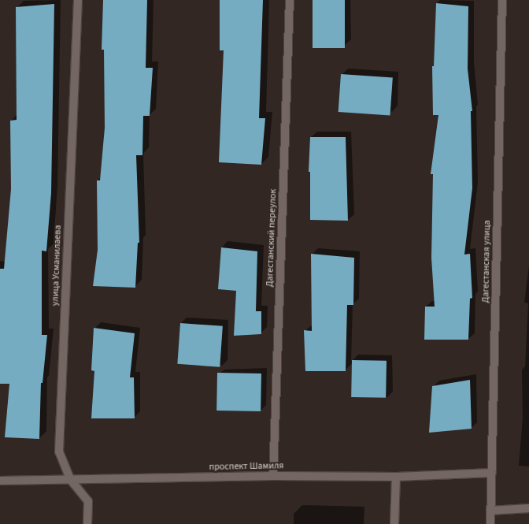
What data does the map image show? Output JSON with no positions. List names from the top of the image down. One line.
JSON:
{"streets":{"street":["Дагестанский переулок","Дагестанская улица","улица Усманилаева","проспект Шамиля"]},"crossings":[["Дагестанский переулок","проспект Шамиля"],["Дагестанская улица","проспект Шамиля"],["улица Усманилаева","проспект Шамиля"]]}
